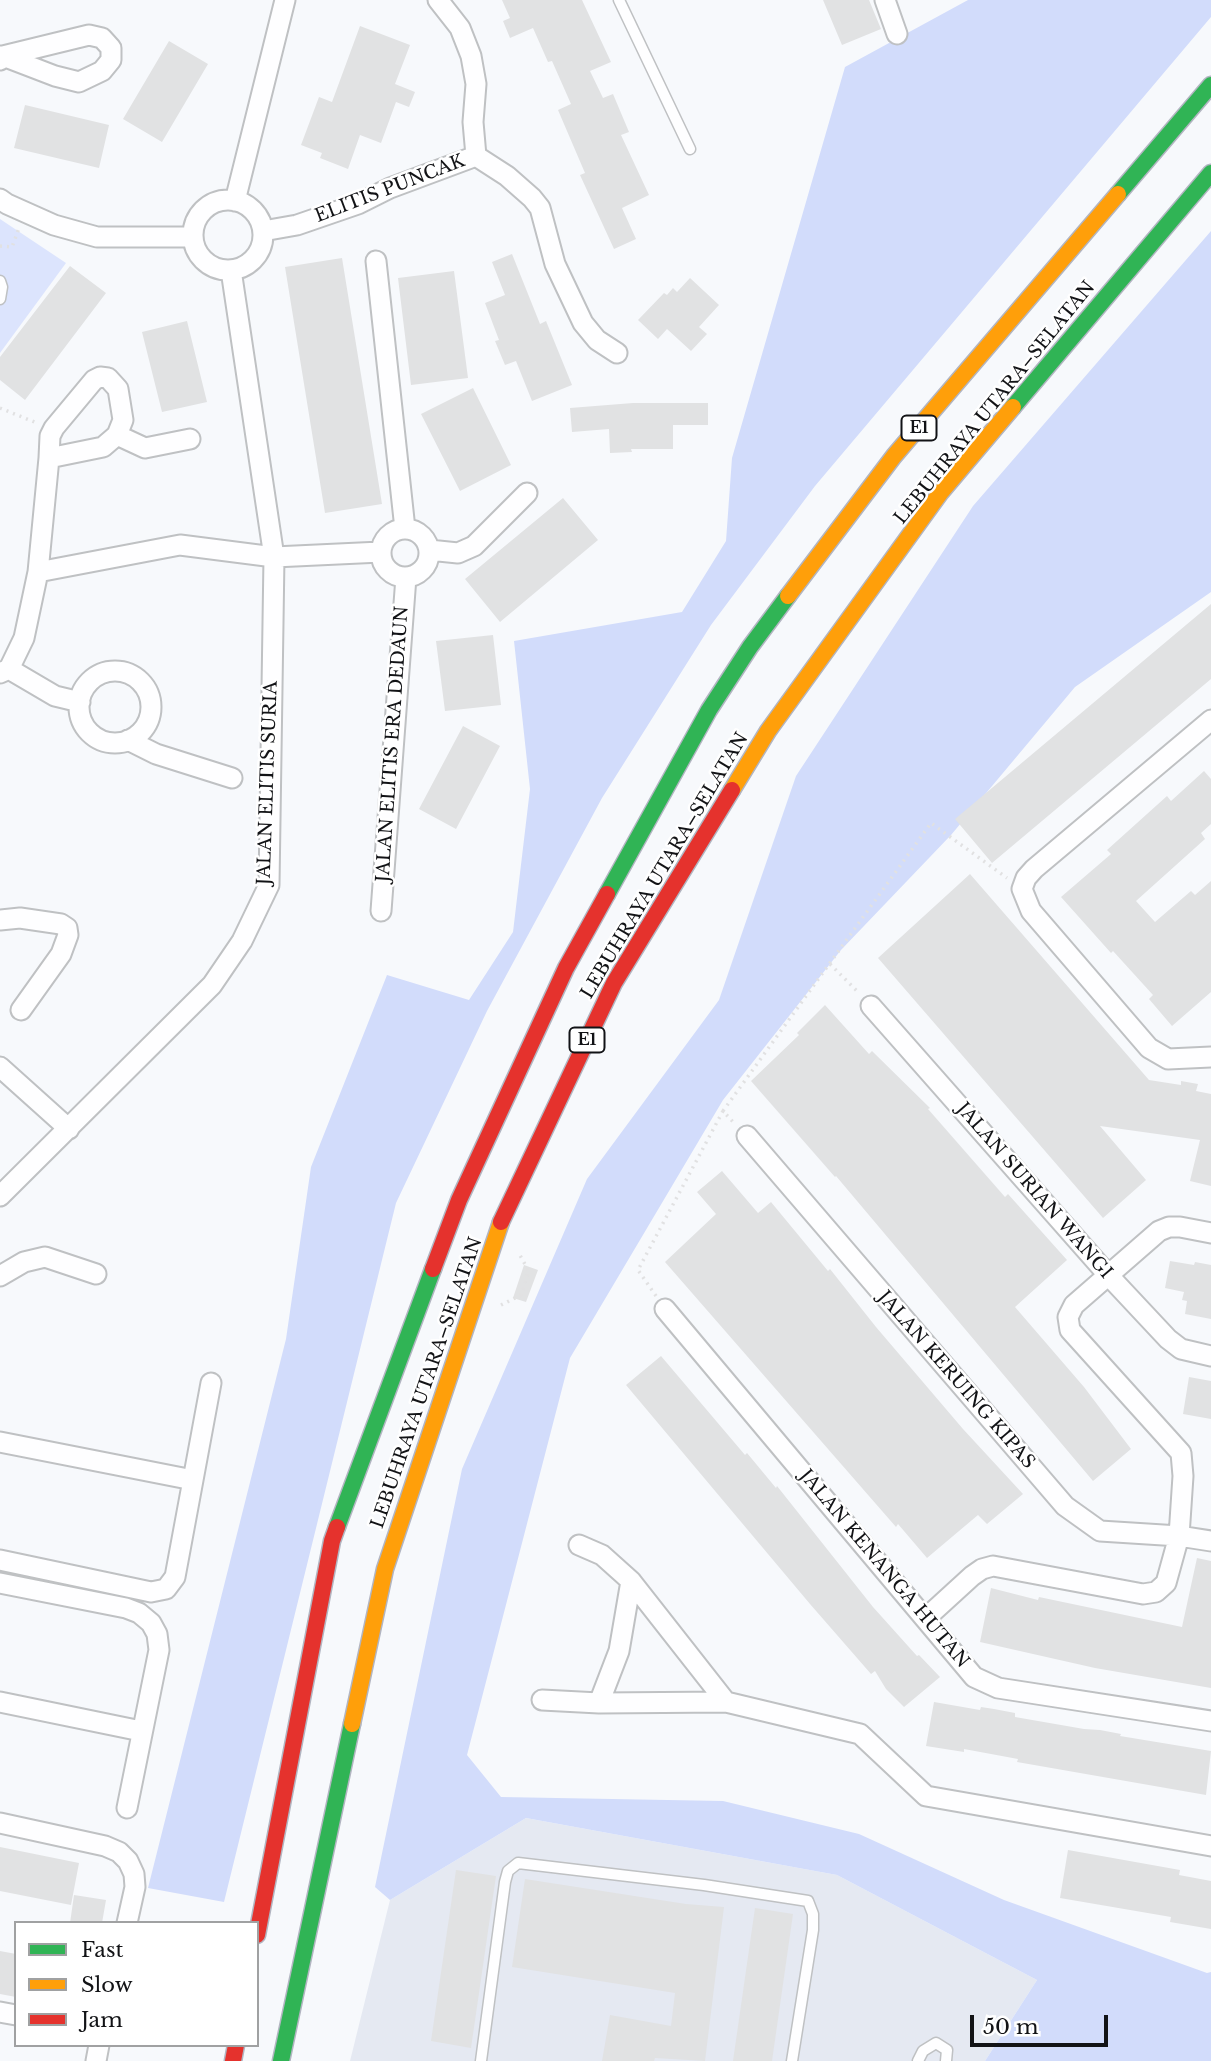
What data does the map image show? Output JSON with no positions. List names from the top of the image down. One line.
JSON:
{"streets":{"highway":["LEBUHRAYA UTARA–SELATAN","E1"],"street":["ELITIS PUNCAK","JALAN ELITIS ERA DEDAUN","JALAN ELITIS SURIA","JALAN SURIAN WANGI","JALAN KERUING KIPAS","JALAN KENANGA HUTAN"]},"crossings":[["ELITIS PUNCAK","JALAN ELITIS SURIA"]],"legend":["Fast","Slow","Jam"],"scale_bar":"50 m"}
